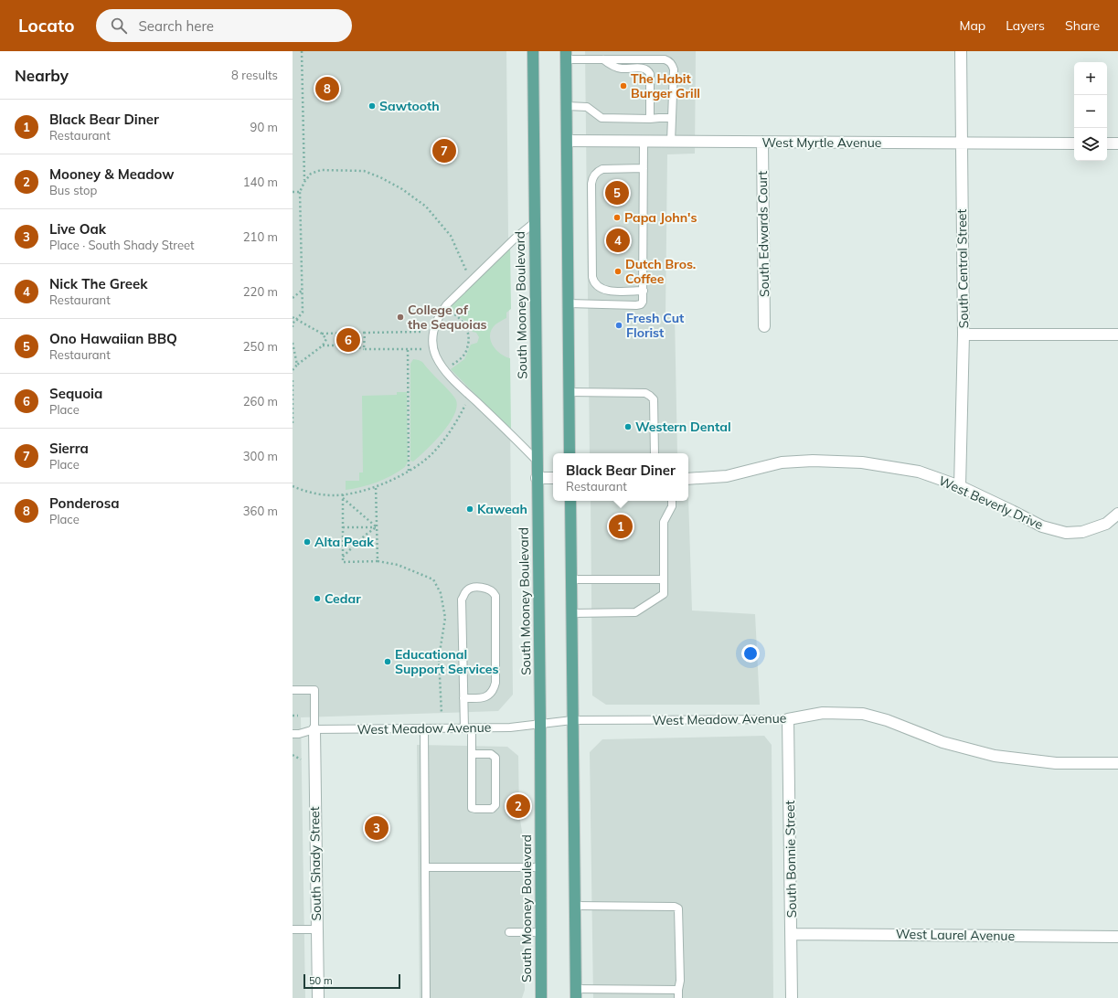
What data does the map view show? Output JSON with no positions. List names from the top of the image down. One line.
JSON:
{"streets":{"main road":["South Mooney Boulevard"],"street":["West Myrtle Avenue","South Edwards Court","South Central Street","West Beverly Drive","West Meadow Avenue","South Bonnie Street","South Shady Street","West Laurel Avenue"]},"crossings":[["West Myrtle Avenue","South Edwards Court"],["West Myrtle Avenue","South Central Street"],["South Central Street","West Beverly Drive"],["South Mooney Boulevard","West Meadow Avenue"],["West Meadow Avenue","South Bonnie Street"],["West Meadow Avenue","South Shady Street"],["South Bonnie Street","West Laurel Avenue"]],"places":["The Habit Burger Grill","Sawtooth","Papa John's","Dutch Bros. Coffee","College of the Sequoias","Fresh Cut Florist","Western Dental","Kaweah","Alta Peak","Cedar","Educational Support Services"],"scale_bar":"50 m","page":{"header":"Locato","search":"Search here","nav":["Map","Layers","Share"],"heading":["Nearby","8 results"],"map_buttons":["+","−"],"pins":["8","7","5","4","6","1","2","3"],"list":[{"mark":"1","name":"Black Bear Diner","note":"Restaurant","value":"90 m"},{"mark":"2","name":"Mooney & Meadow","note":"Bus stop","value":"140 m"},{"mark":"3","name":"Live Oak","note":"Place · South Shady Street","value":"210 m"},{"mark":"4","name":"Nick The Greek","note":"Restaurant","value":"220 m"},{"mark":"5","name":"Ono Hawaiian BBQ","note":"Restaurant","value":"250 m"},{"mark":"6","name":"Sequoia","note":"Place","value":"260 m"},{"mark":"7","name":"Sierra","note":"Place","value":"300 m"},{"mark":"8","name":"Ponderosa","note":"Place","value":"360 m"}],"popup":["Black Bear Diner","Restaurant"],"scale":"50 m"}}
